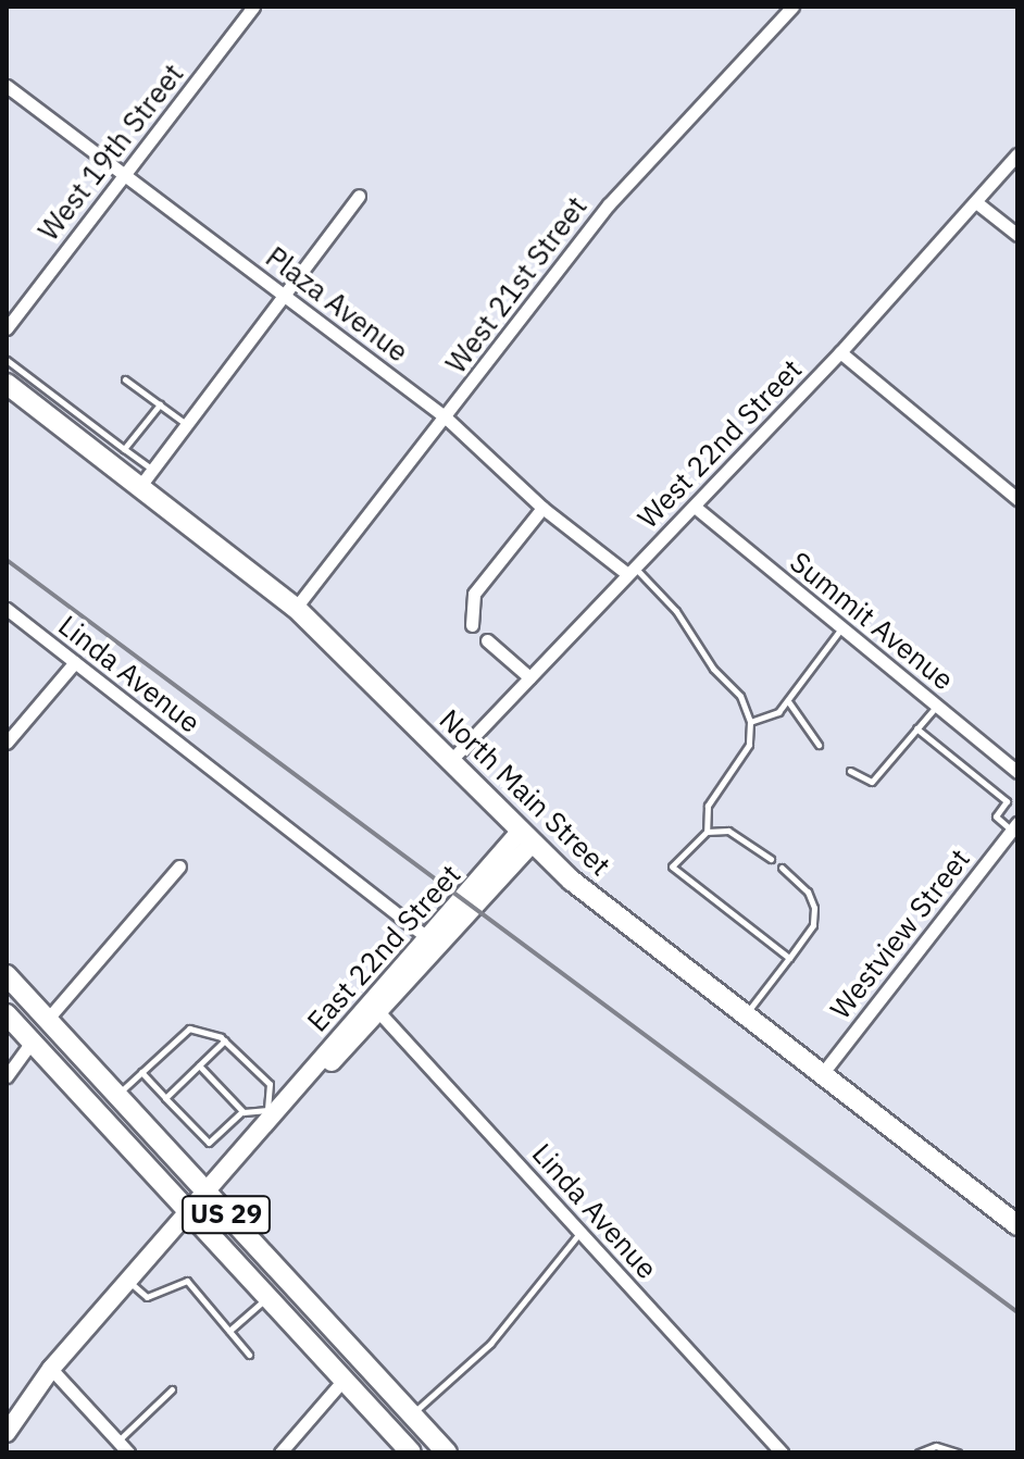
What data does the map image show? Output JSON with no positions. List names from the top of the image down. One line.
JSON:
{"streets":{"main road":["North Main Street","East 22nd Street","US 29"],"street":["West 19th Street","West 21st Street","Plaza Avenue","West 22nd Street","Summit Avenue","Linda Avenue","Westview Street"]},"crossings":[["West 19th Street","Plaza Avenue"],["West 21st Street","Plaza Avenue"],["West 21st Street","North Main Street"],["Plaza Avenue","West 22nd Street"],["West 22nd Street","Summit Avenue"],["West 22nd Street","North Main Street"],["Linda Avenue","East 22nd Street"],["North Main Street","Westview Street"],["North Main Street","East 22nd Street"],["East 22nd Street","US 29"]]}
